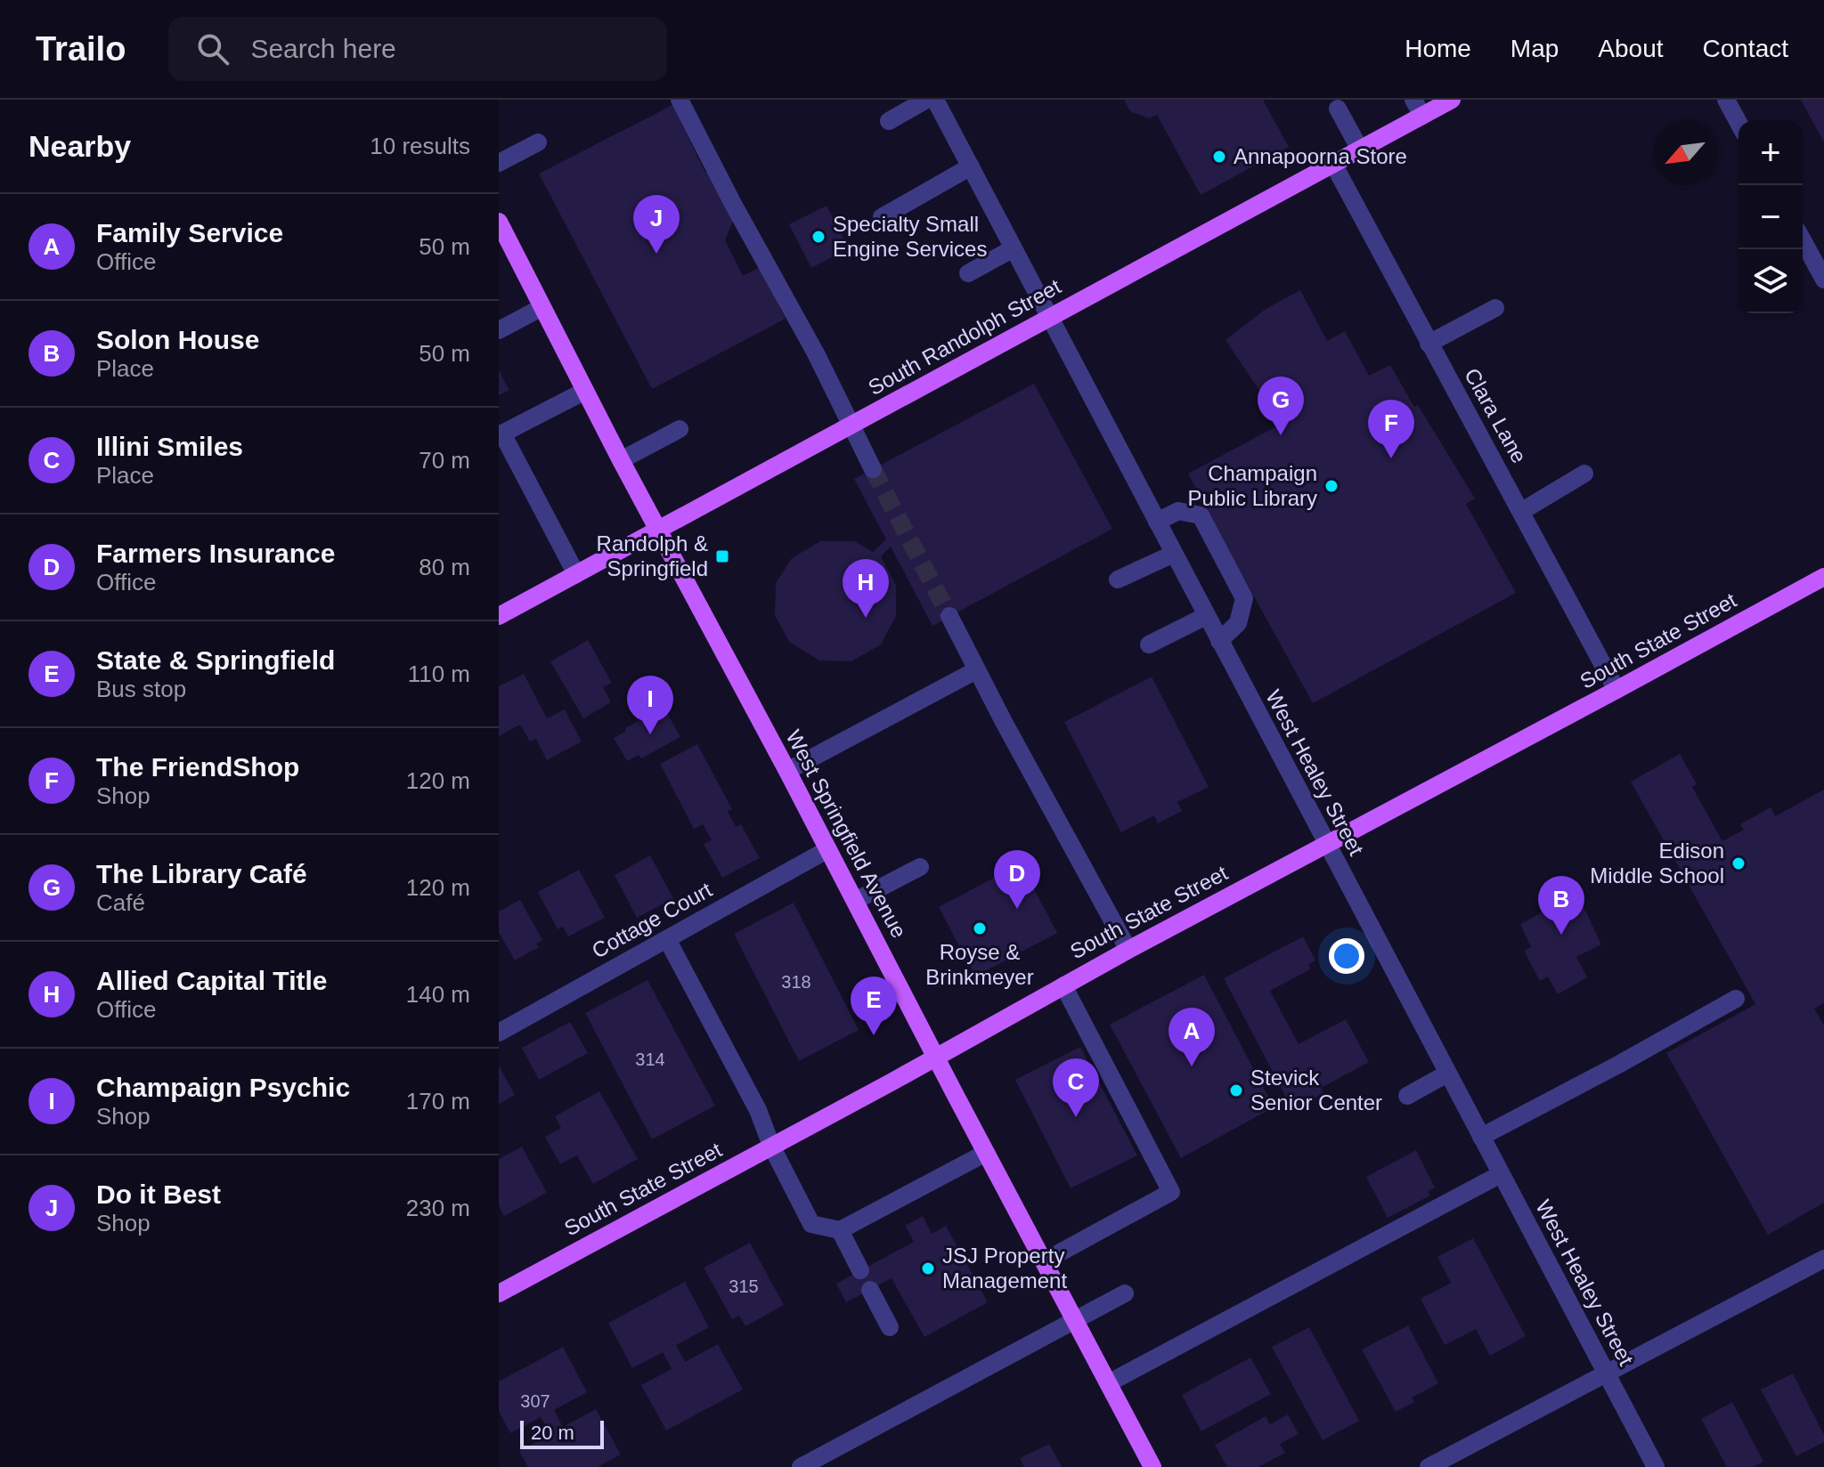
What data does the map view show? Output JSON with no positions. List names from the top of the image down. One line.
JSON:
{"streets":{"main road":["South Randolph Street","South State Street","West Springfield Avenue"],"street":["Clara Lane","West Healey Street","Cottage Court"]},"crossings":[["South Randolph Street","Clara Lane"],["South Randolph Street","West Healey Street"],["South Randolph Street","West Springfield Avenue"],["Clara Lane","South State Street"],["South State Street","West Healey Street"],["South State Street","West Springfield Avenue"],["West Springfield Avenue","Cottage Court"]],"places":{"other":["Annapoorna Store","Specialty Small Engine Services","Champaign Public Library","Edison Middle School","Royse & Brinkmeyer","Stevick Senior Center","JSJ Property Management"],"transit":["Randolph & Springfield"]},"house_numbers":["318","314","315","307"],"scale_bar":"20 m","north":"bottom left","page":{"header":"Trailo","search":"Search here","nav":["Home","Map","About","Contact"],"heading":["Nearby","10 results"],"map_buttons":["+","−"],"list":[{"mark":"A","name":"Family Service","note":"Office","value":"50 m"},{"mark":"B","name":"Solon House","note":"Place","value":"50 m"},{"mark":"C","name":"Illini Smiles","note":"Place","value":"70 m"},{"mark":"D","name":"Farmers Insurance","note":"Office","value":"80 m"},{"mark":"E","name":"State & Springfield","note":"Bus stop","value":"110 m"},{"mark":"F","name":"The FriendShop","note":"Shop","value":"120 m"},{"mark":"G","name":"The Library Café","note":"Café","value":"120 m"},{"mark":"H","name":"Allied Capital Title","note":"Office","value":"140 m"},{"mark":"I","name":"Champaign Psychic","note":"Shop","value":"170 m"},{"mark":"J","name":"Do it Best","note":"Shop","value":"230 m"}],"pins":["J","G","F","H","I","D","B","E","A","C"],"scale":"20 m"}}
